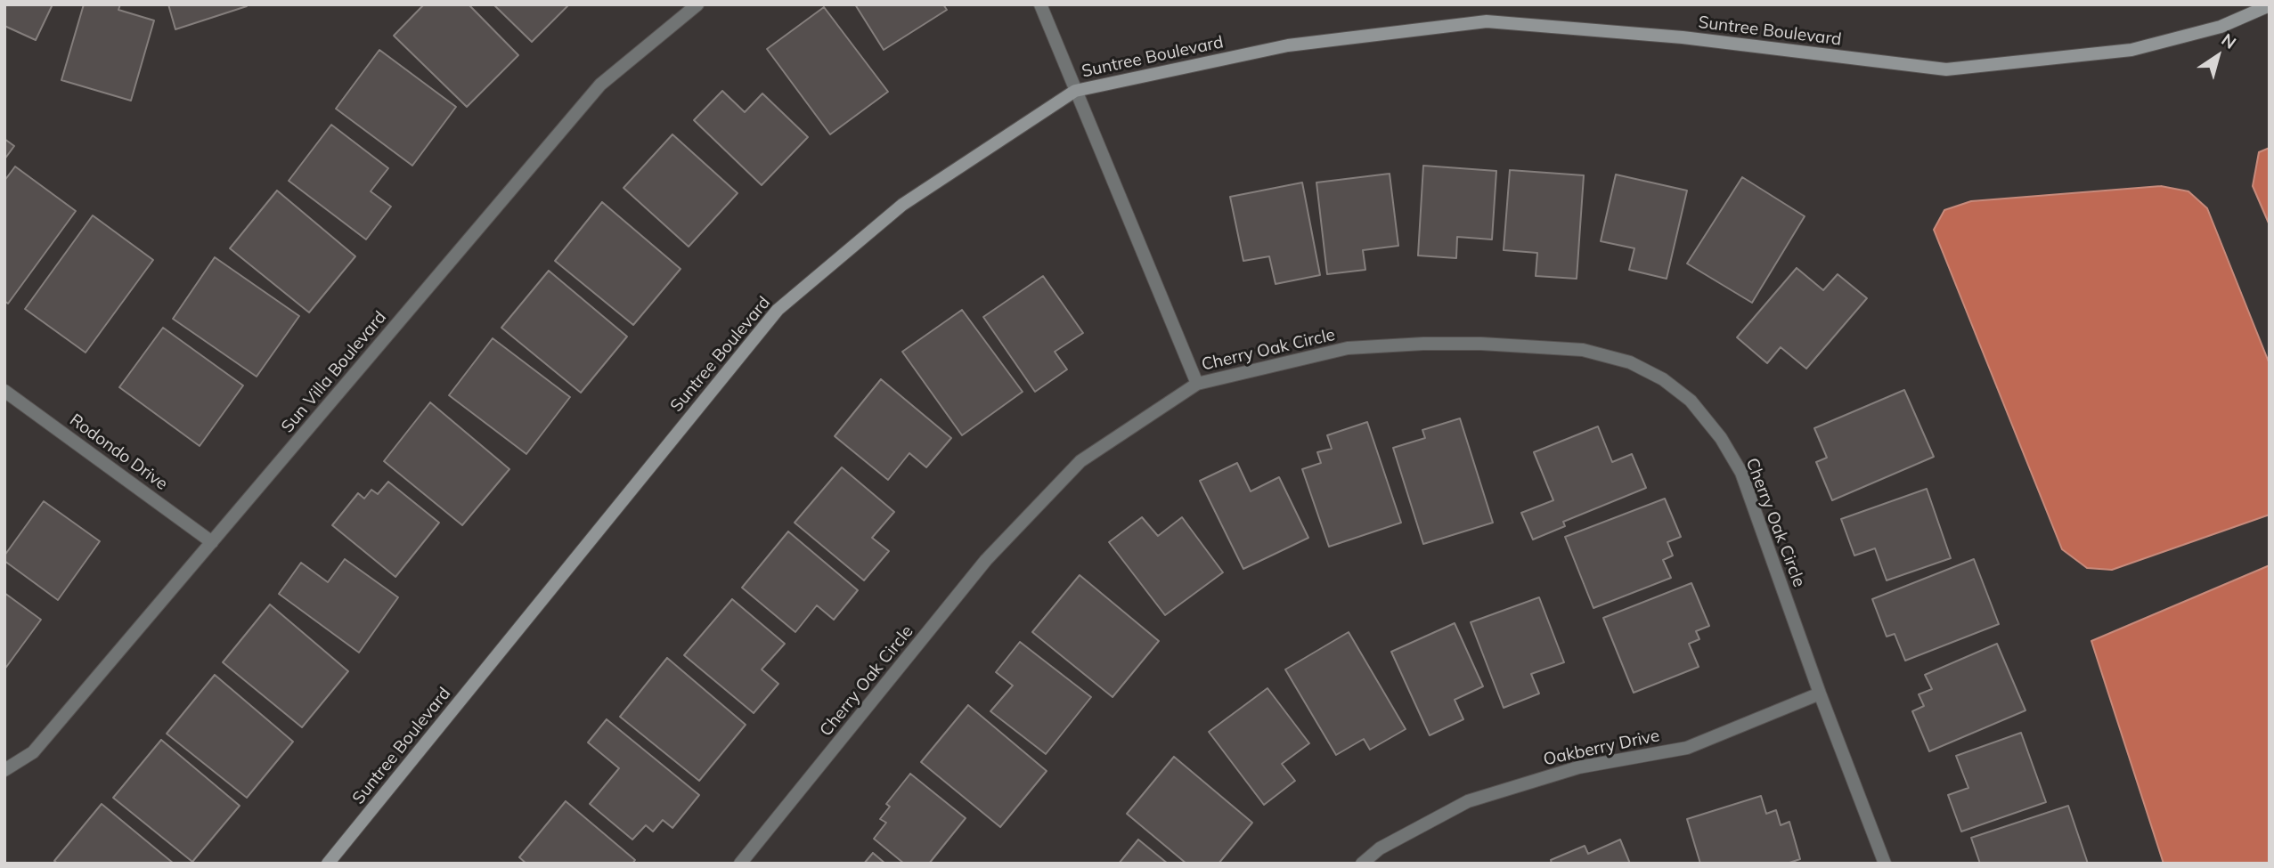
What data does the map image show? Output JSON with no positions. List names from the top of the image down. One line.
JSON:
{"streets":{"street":["Suntree Boulevard","Cherry Oak Circle","Sun Villa Boulevard","Rodondo Drive","Oakberry Drive"]},"crossings":[["Suntree Boulevard","Cherry Oak Circle"],["Cherry Oak Circle","Oakberry Drive"],["Sun Villa Boulevard","Rodondo Drive"]],"north":"top right"}
